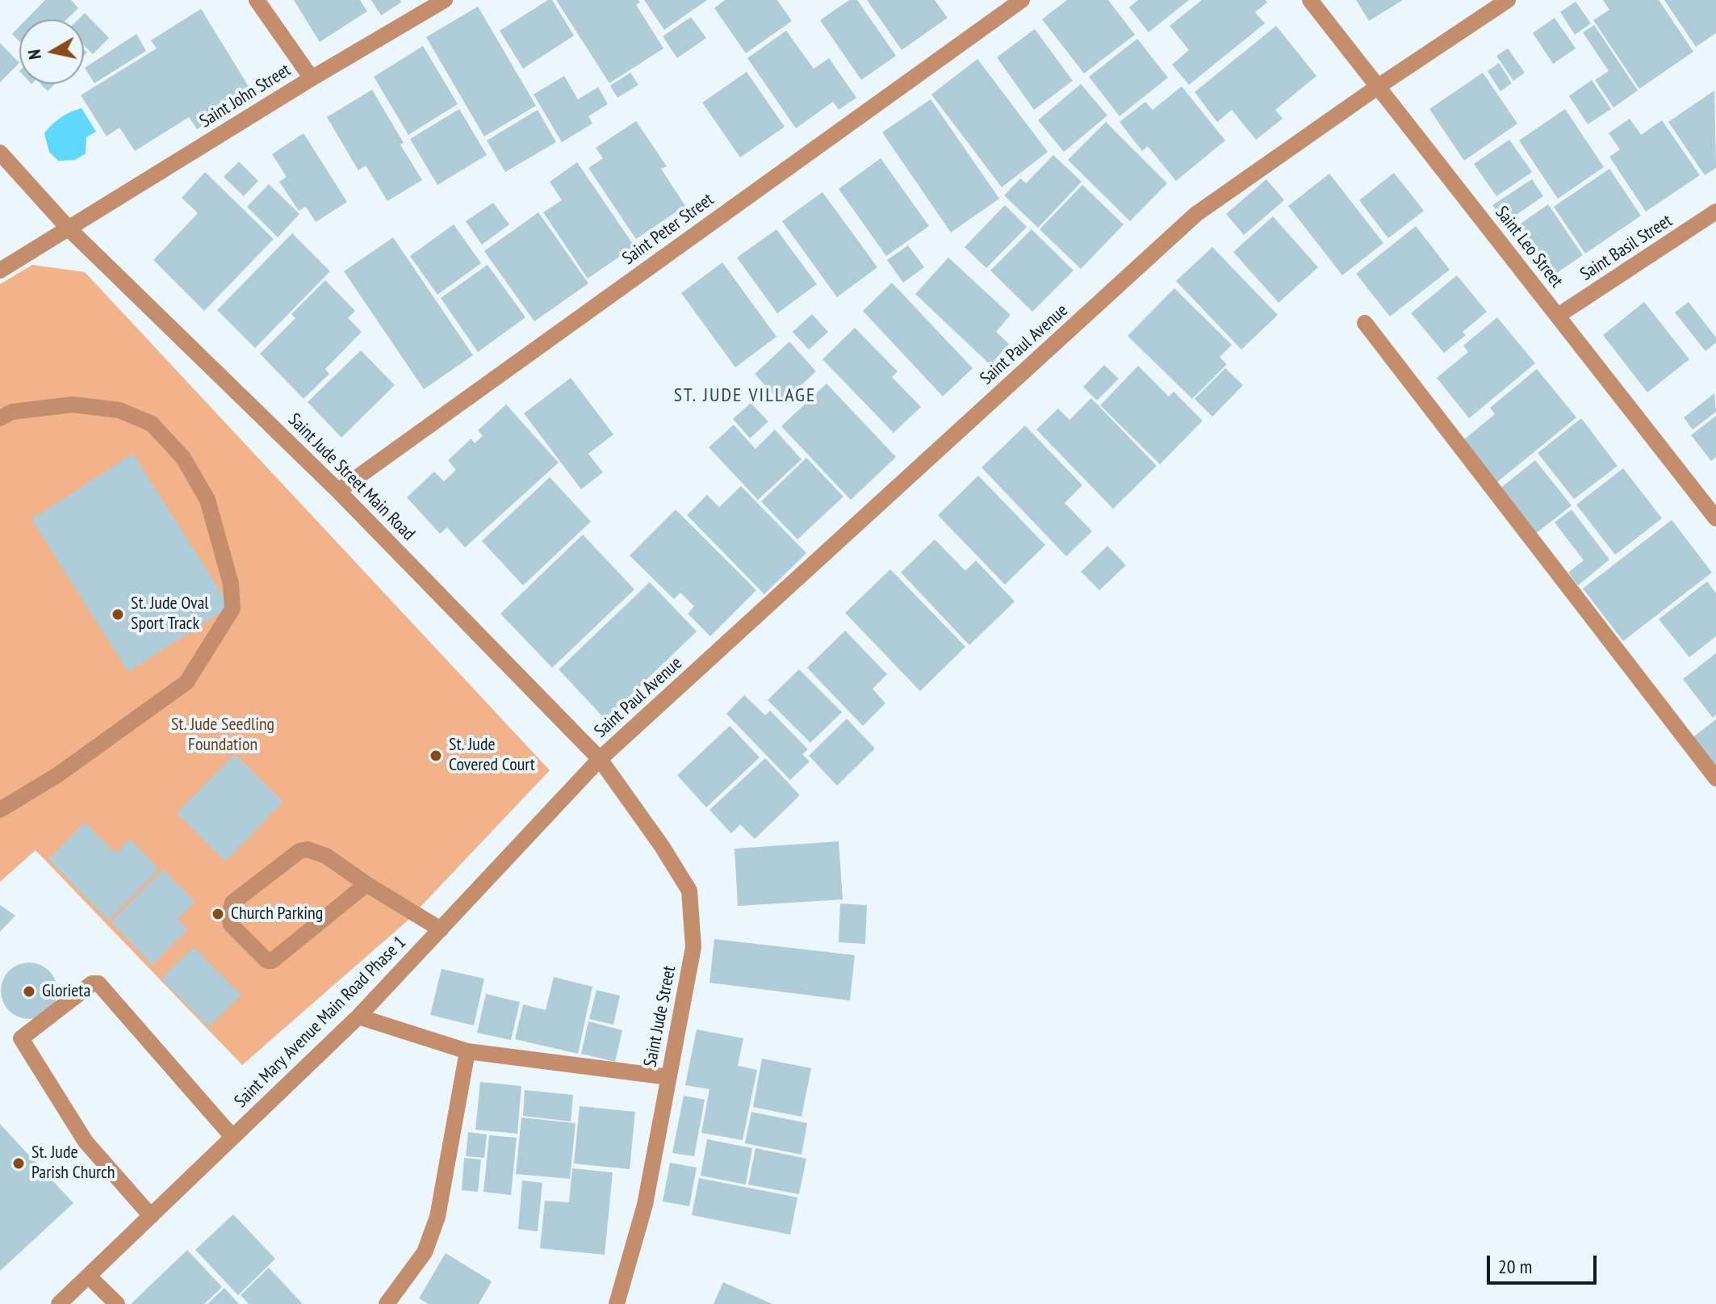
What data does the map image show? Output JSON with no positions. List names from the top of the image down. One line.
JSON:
{"streets":{"street":["Saint John Street","Saint Peter Street","Saint Leo Street","Saint Basil Street","Saint Paul Avenue","Saint Jude Street Main Road","Saint Jude Street","Saint Mary Avenue Main Road Phase 1"]},"crossings":[["Saint John Street","Saint Jude Street Main Road"],["Saint Peter Street","Saint Jude Street Main Road"],["Saint Leo Street","Saint Basil Street"],["Saint Leo Street","Saint Paul Avenue"],["Saint Paul Avenue","Saint Jude Street Main Road"],["Saint Paul Avenue","Saint Jude Street"],["Saint Paul Avenue","Saint Mary Avenue Main Road Phase 1"],["Saint Jude Street Main Road","Saint Jude Street"],["Saint Jude Street Main Road","Saint Mary Avenue Main Road Phase 1"],["Saint Jude Street","Saint Mary Avenue Main Road Phase 1"]],"districts":["ST. JUDE VILLAGE"],"parks":["St. Jude Seedling Foundation"],"places":["St. Jude Oval Sport Track","St. Jude Covered Court","Church Parking","Glorieta","St. Jude Parish Church"],"scale_bar":"20 m","north":"left"}
